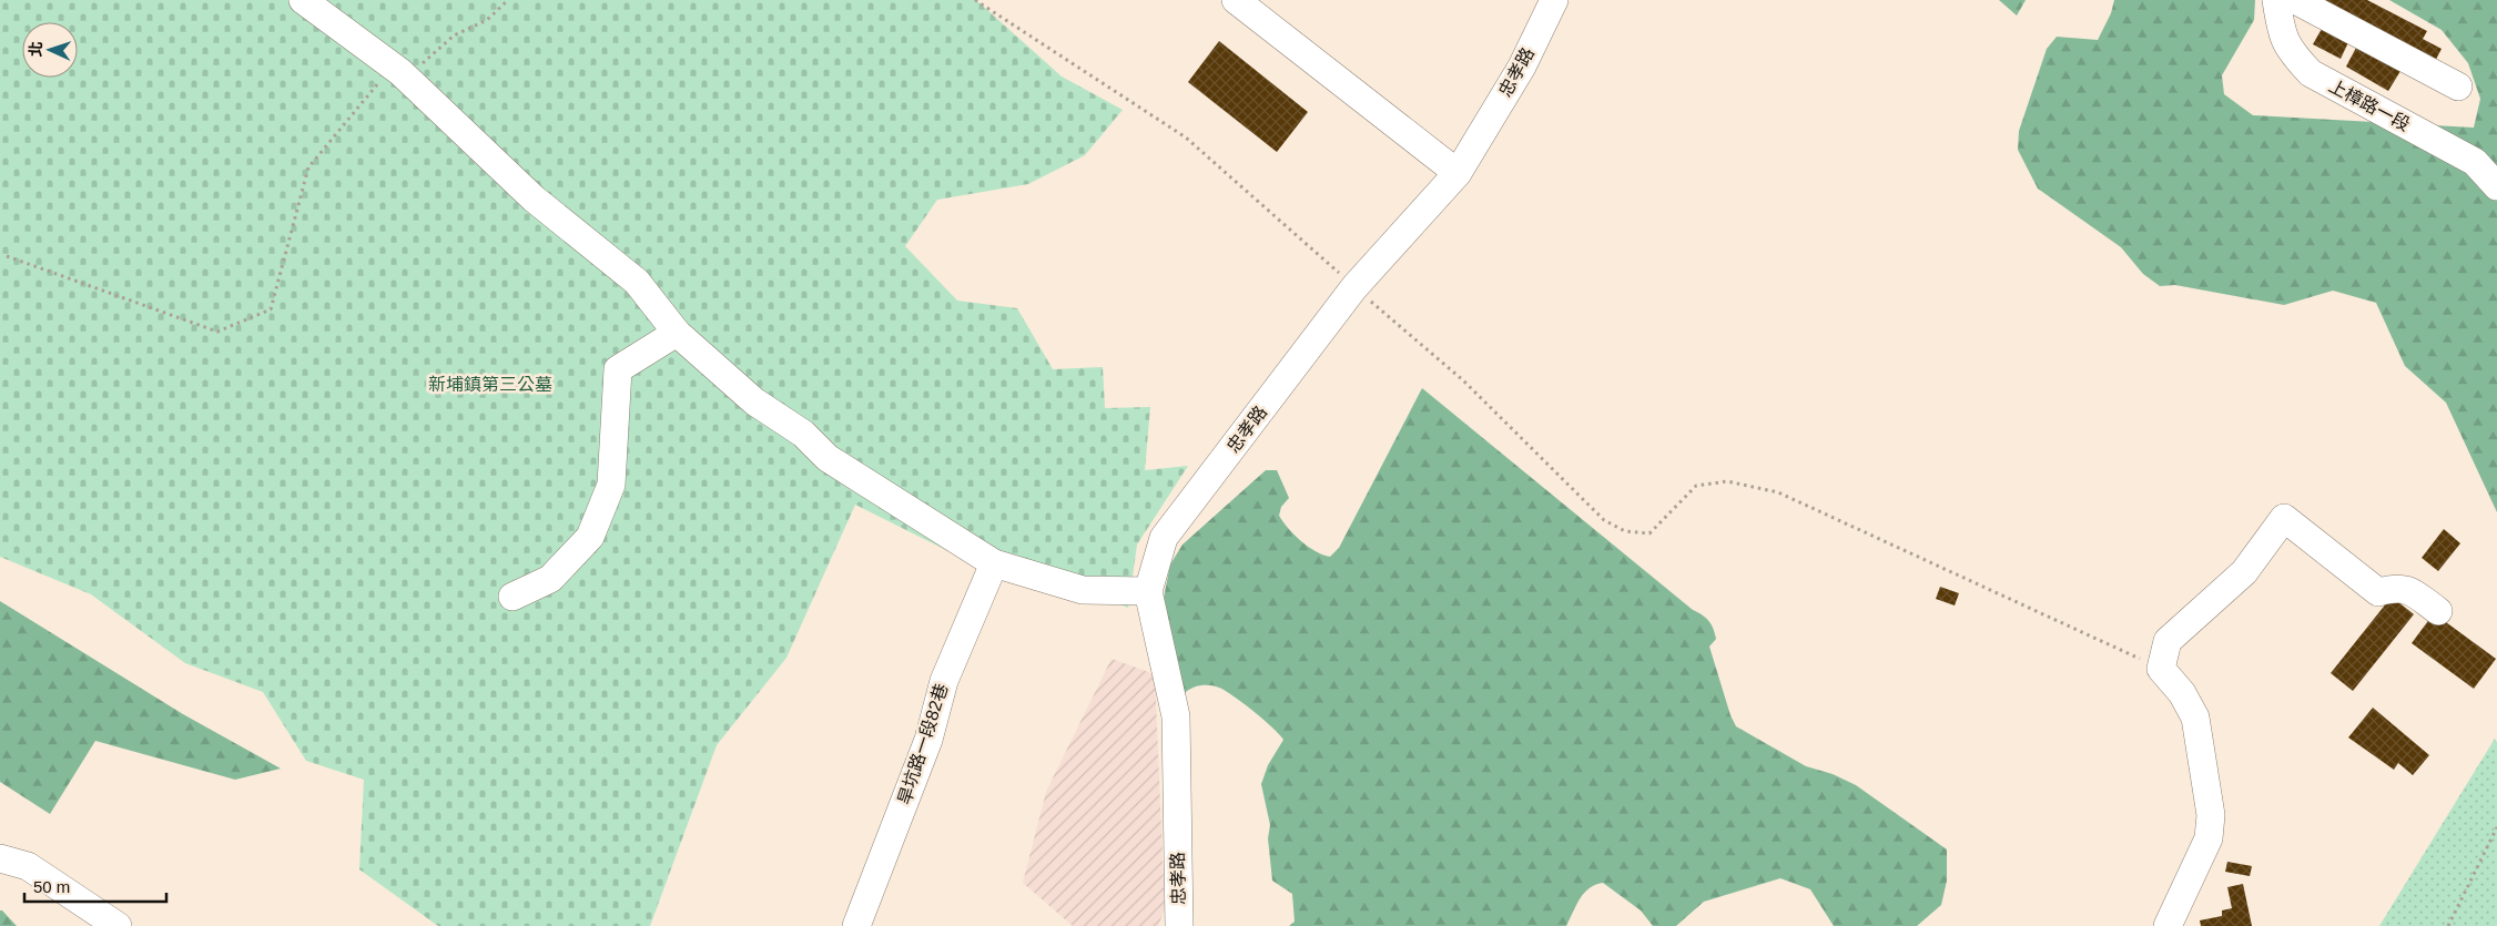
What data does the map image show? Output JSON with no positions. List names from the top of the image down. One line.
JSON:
{"streets":{"street":["忠孝路","上樟路一段","旱坑路一段82巷"]},"parks":["新埔鎮第三公墓"],"scale_bar":"50 m","north":"left"}
